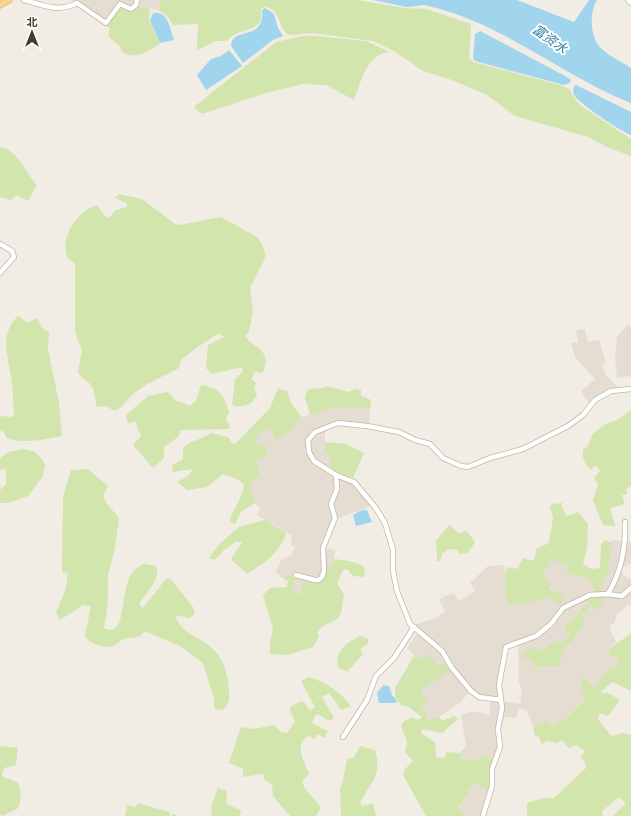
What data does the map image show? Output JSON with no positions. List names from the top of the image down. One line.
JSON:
{"water":["富资水"],"north":"top"}
